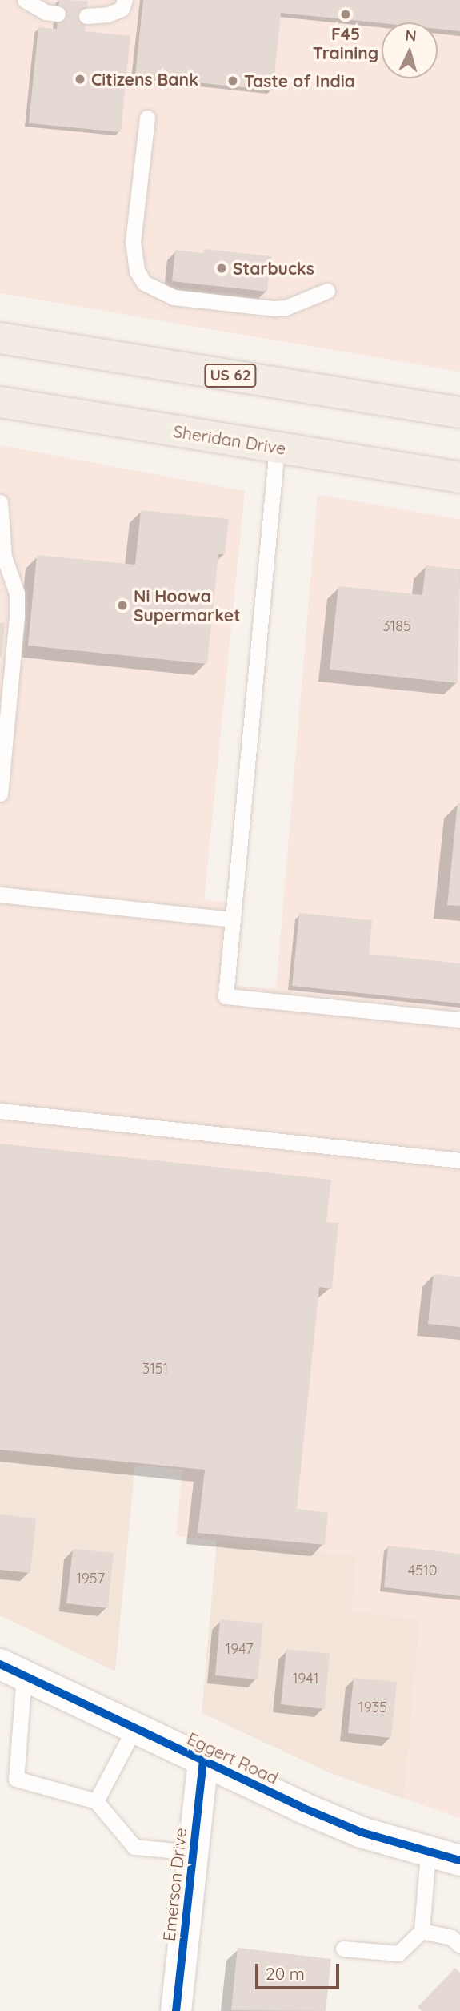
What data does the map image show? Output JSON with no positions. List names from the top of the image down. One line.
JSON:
{"streets":{"main road":["US 62","Sheridan Drive"],"street":["Eggert Road","Emerson Drive"]},"crossings":[["Eggert Road","Emerson Drive"]],"places":["F45 Training","Citizens Bank","Taste of India","Starbucks","Ni Hoowa Supermarket"],"house_numbers":["3185","3151","4510","1957","1947","1941","1935"],"scale_bar":"20 m","north":"top"}
